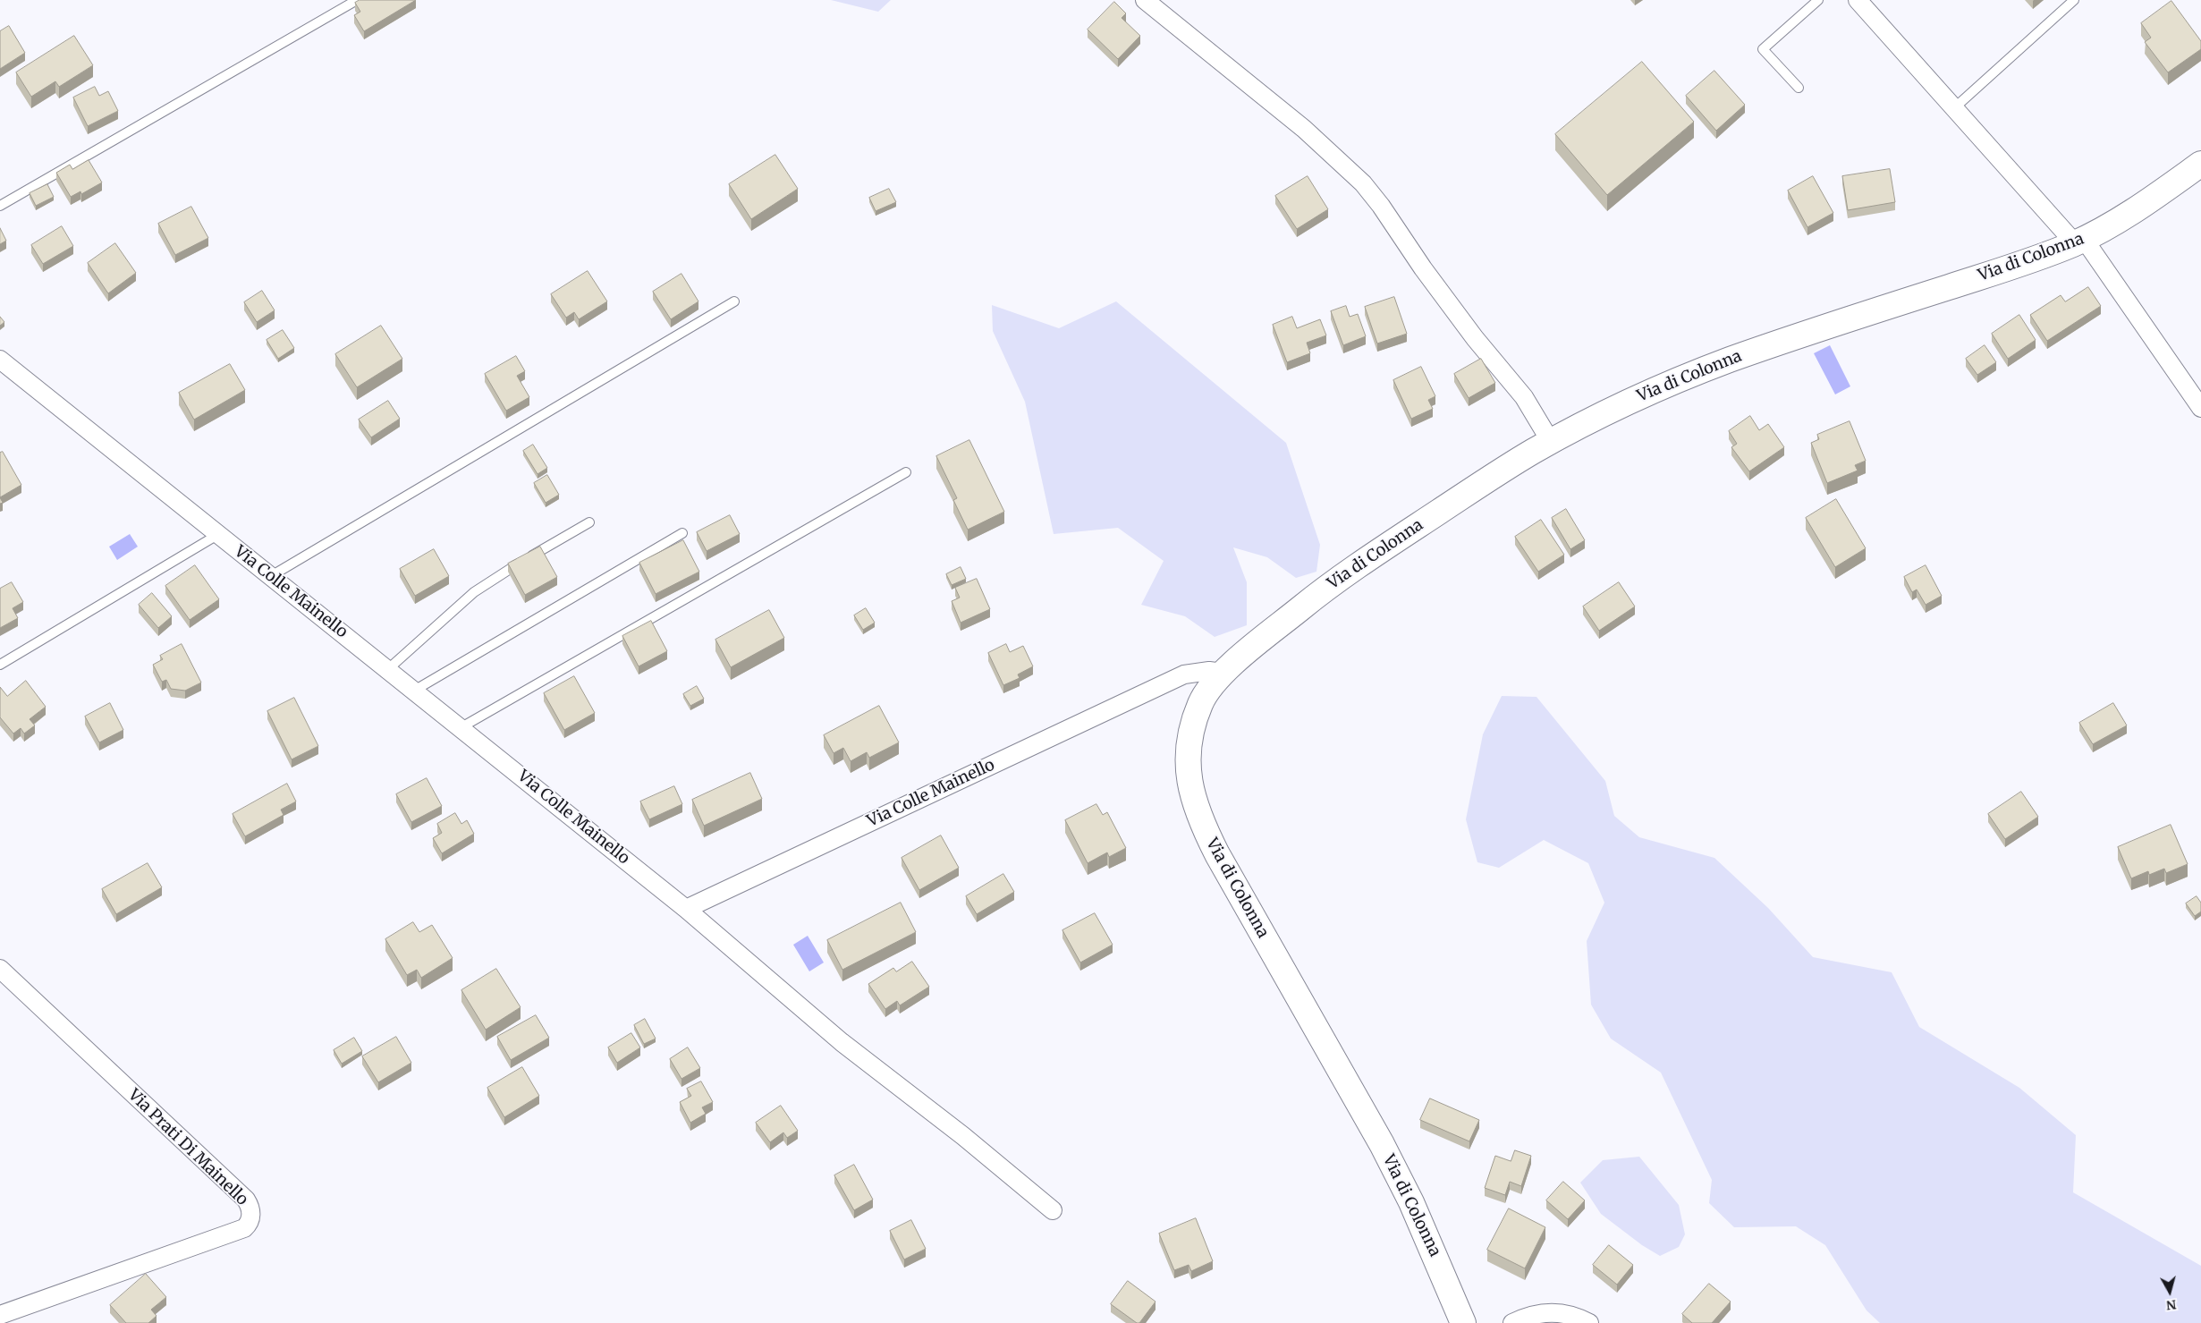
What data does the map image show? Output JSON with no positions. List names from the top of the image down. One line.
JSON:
{"streets":{"street":["Via di Colonna","Via Colle Mainello","Via Prati Di Mainello"]},"crossings":[["Via di Colonna","Via Colle Mainello"]],"north":"bottom"}
